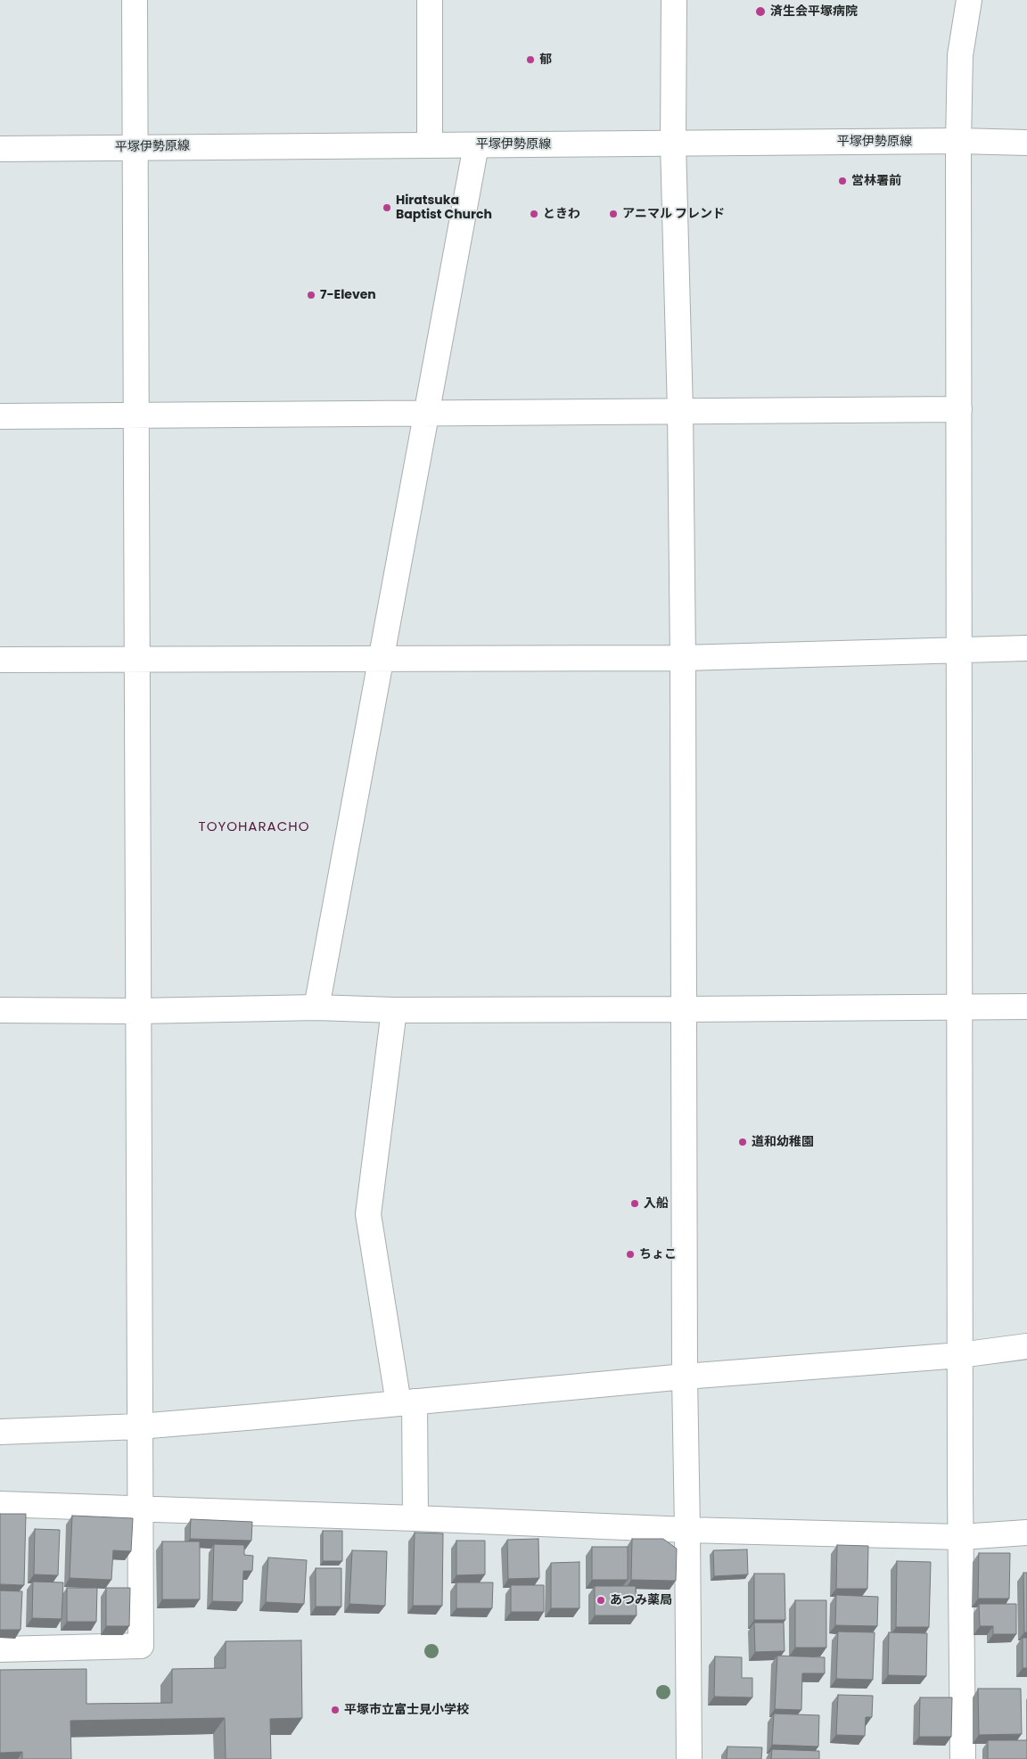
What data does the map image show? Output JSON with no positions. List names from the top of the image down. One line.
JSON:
{"streets":{"street":["平塚伊勢原線"]},"districts":["TOYOHARACHO"],"places":["済生会平塚病院","郁","営林署前","Hiratsuka Baptist Church","ときわ","アニマル フレンド","7-Eleven","道和幼稚園","入船","ちょこ","あつみ薬局","平塚市立富士見小学校"]}
